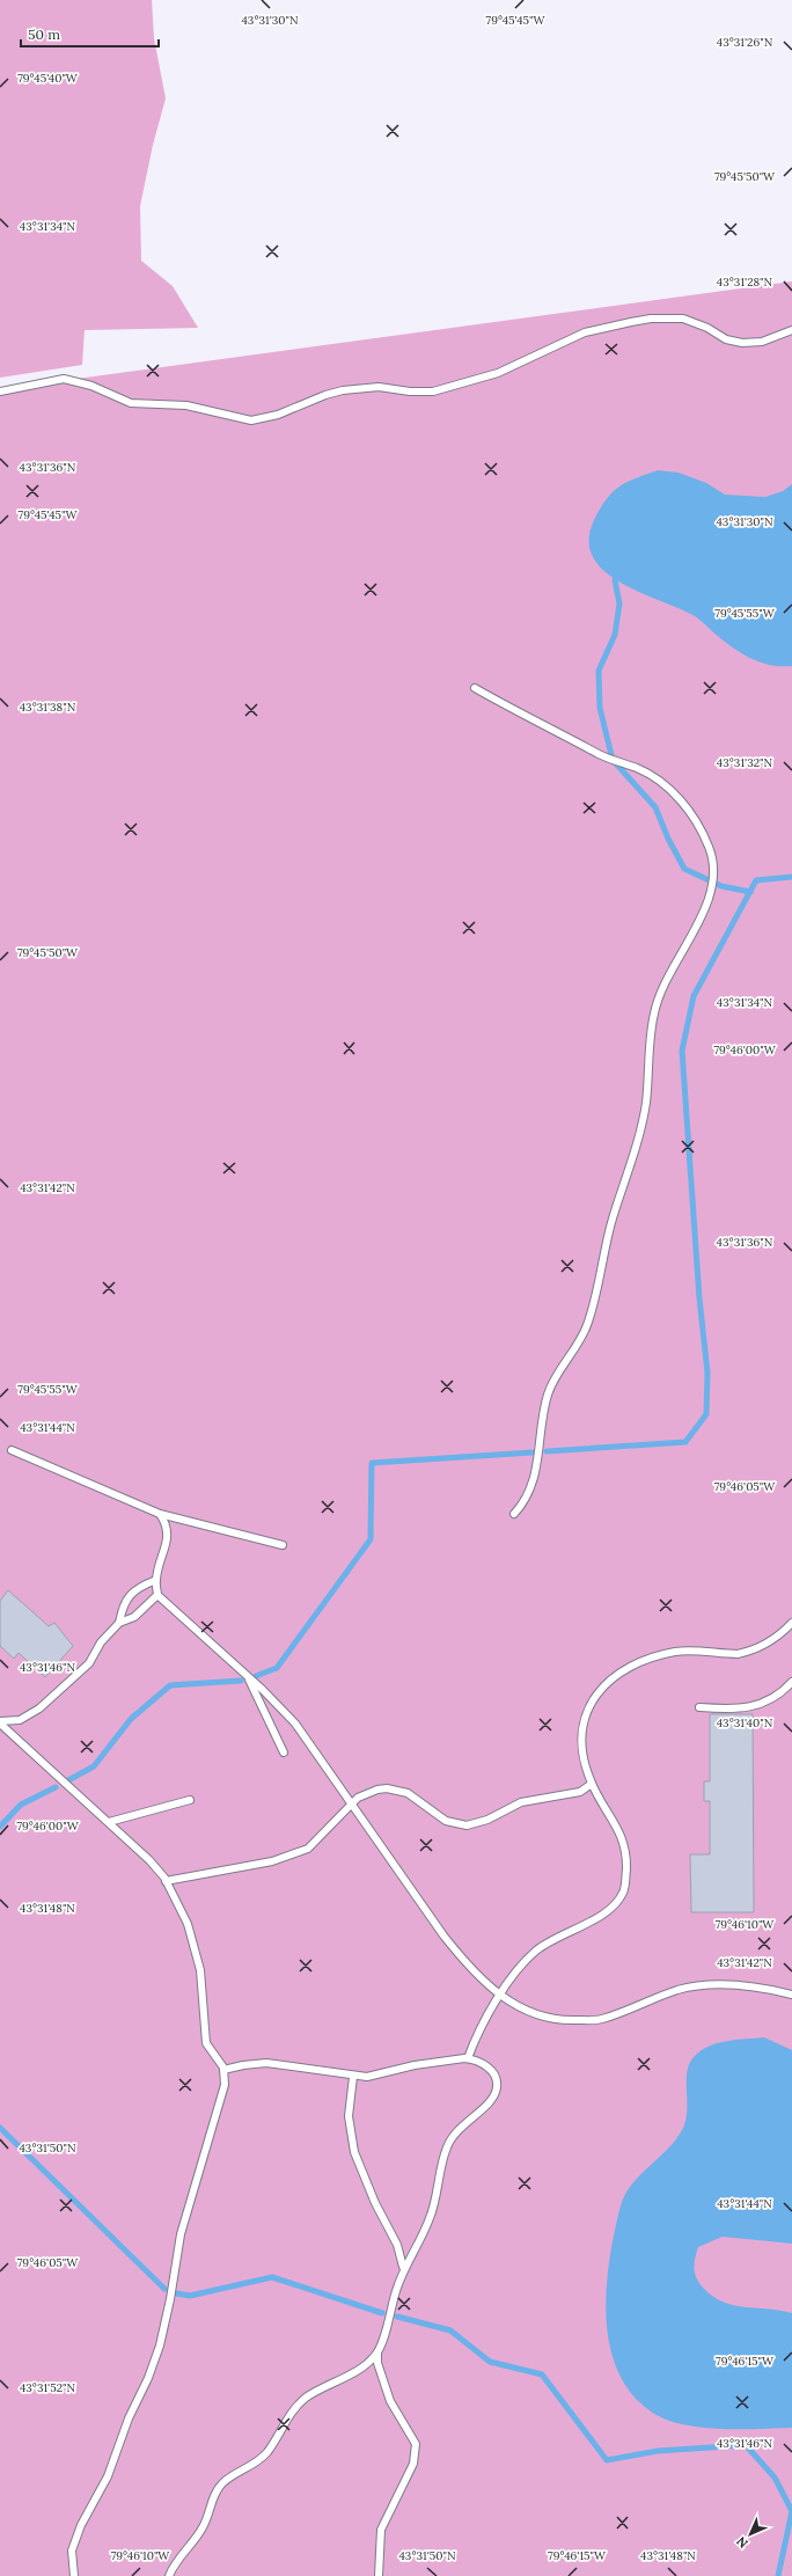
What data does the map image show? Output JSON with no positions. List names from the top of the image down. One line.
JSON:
{"scale_bar":"50 m","north":"bottom left","coordinates":["43°31'30\"N","79°45'45\"W","43°31'26\"N","79°45'40\"W","79°45'50\"W","43°31'34\"N","43°31'28\"N","43°31'36\"N","79°45'55\"W","43°31'38\"N","43°31'32\"N","79°46'00\"W","43°31'42\"N","43°31'44\"N","79°46'05\"W","43°31'46\"N","43°31'40\"N","43°31'48\"N","79°46'10\"W","43°31'50\"N","79°46'15\"W","43°31'52\"N"]}
